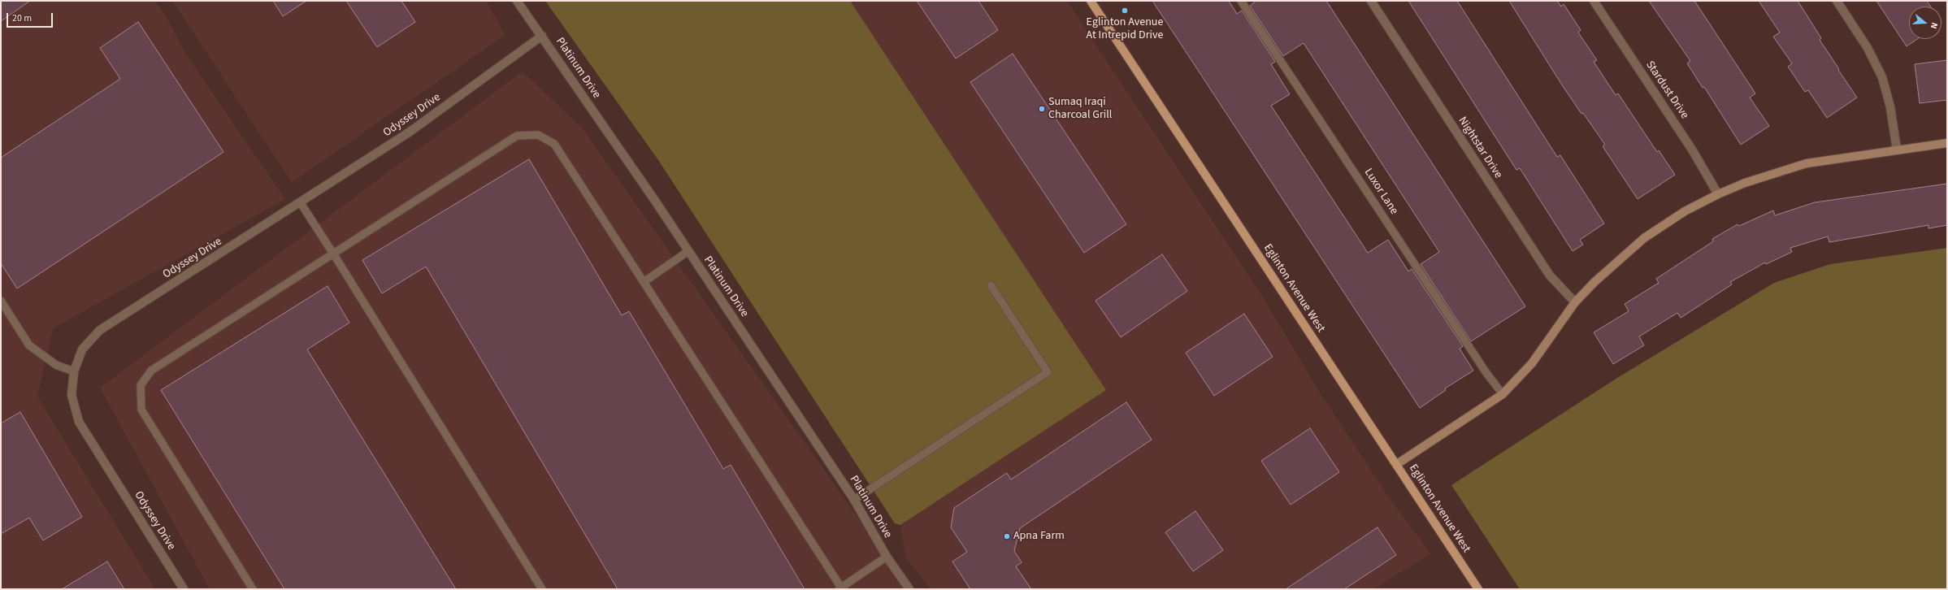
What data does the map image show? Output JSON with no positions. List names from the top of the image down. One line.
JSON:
{"streets":{"main road":["Eglinton Avenue West"],"street":["Platinum Drive","Stardust Drive","Odyssey Drive","Nightstar Drive"],"lane":["Luxor Lane"]},"crossings":[["Platinum Drive","Odyssey Drive"]],"places":["Eglinton Avenue At Intrepid Drive","Sumaq Iraqi Charcoal Grill","Apna Farm"],"scale_bar":"20 m","north":"right"}
